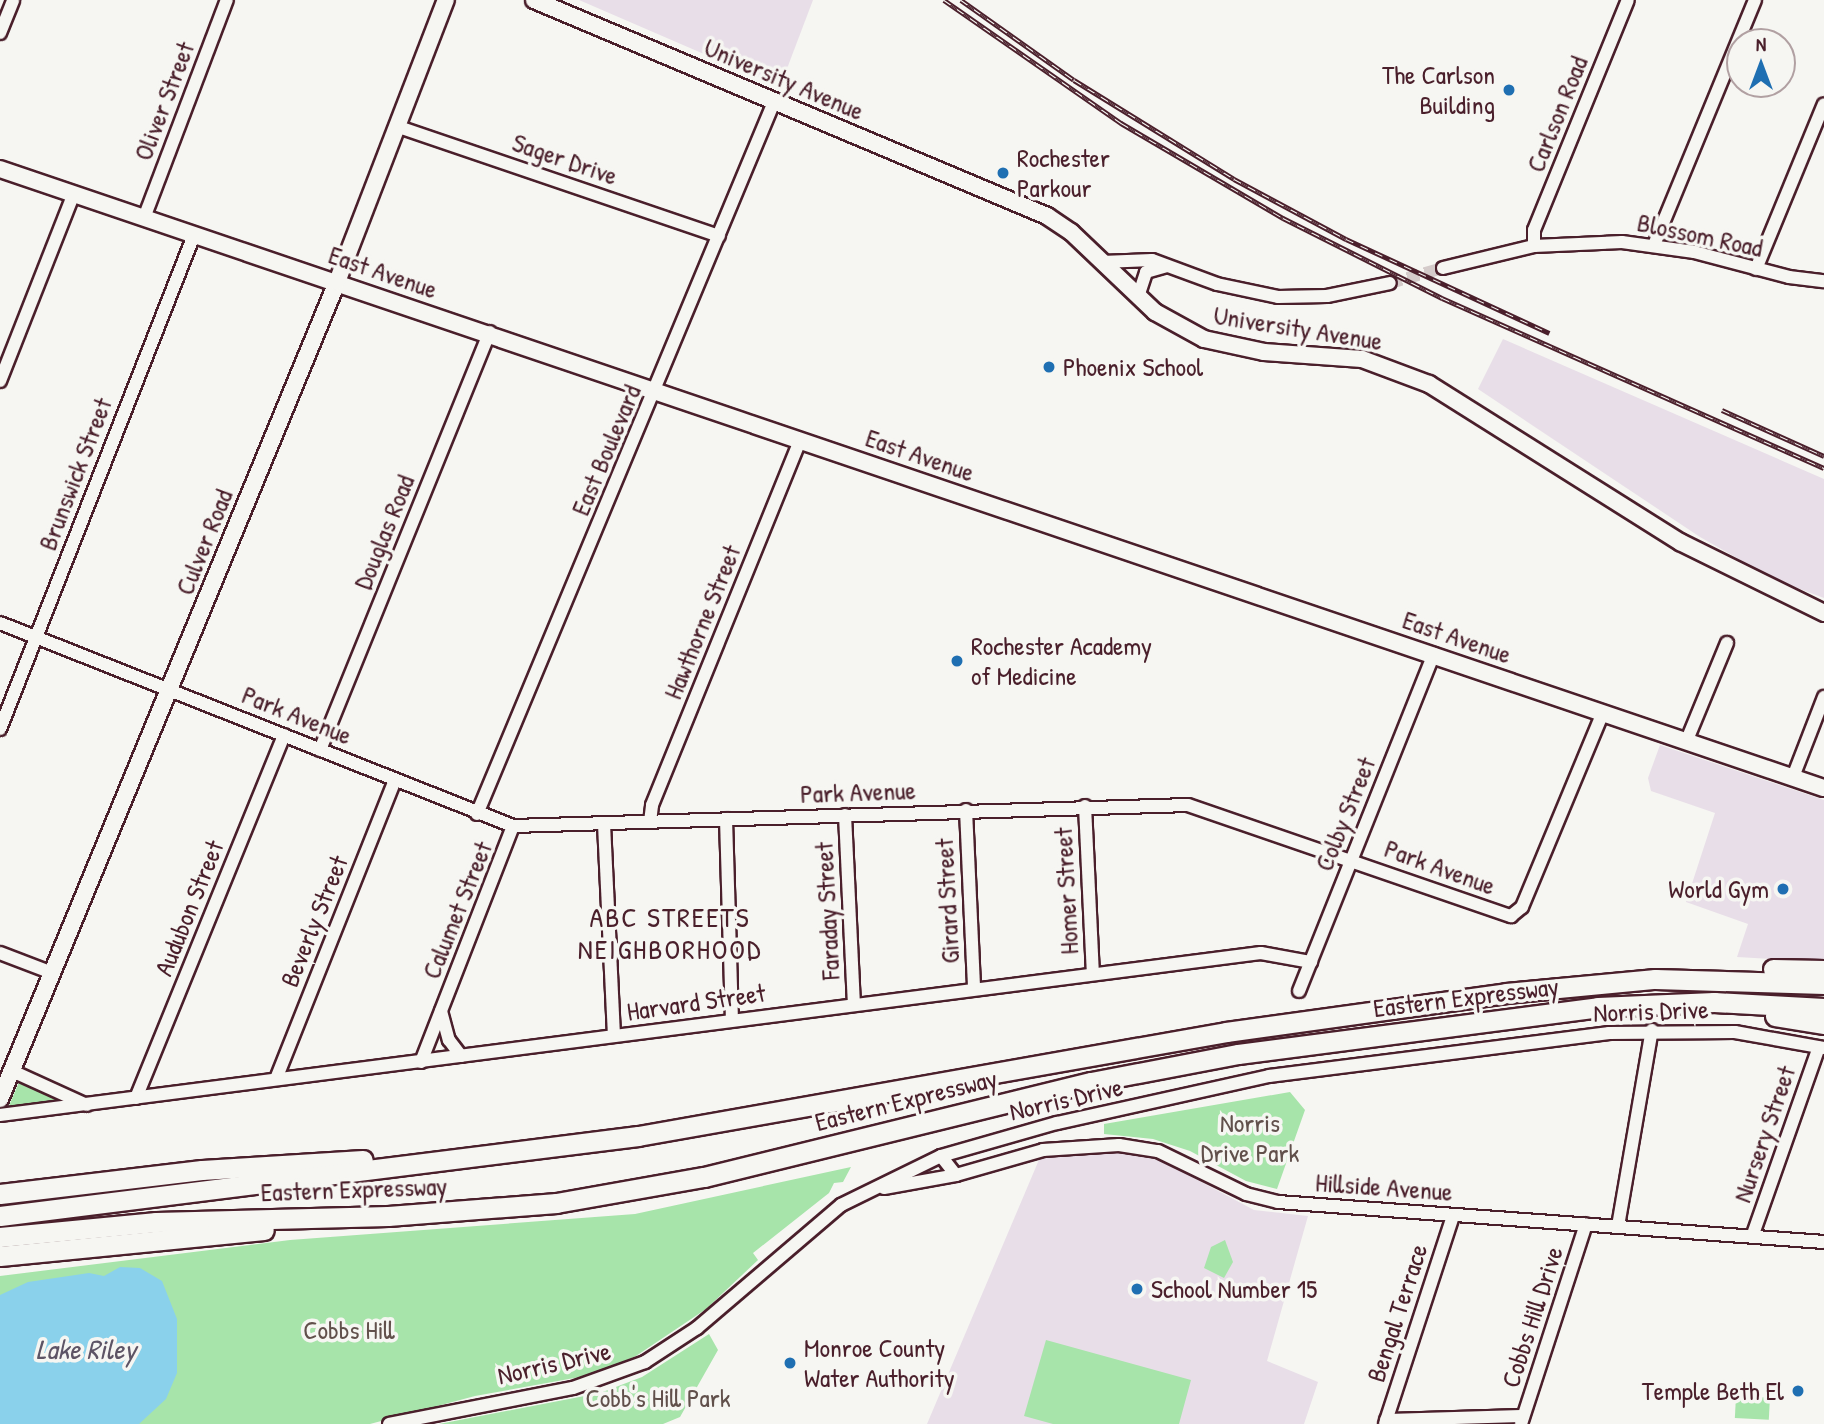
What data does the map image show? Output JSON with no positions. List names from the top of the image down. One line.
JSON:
{"streets":{"highway":["Eastern Expressway"],"main road":["University Avenue","East Avenue","Culver Road"],"street":["Oliver Street","Carlson Road","Sager Drive","Blossom Road","East Boulevard","Brunswick Street","Douglas Road","Hawthorne Street","Park Avenue","Colby Street","Homer Street","Girard Street","Audubon Street","Calumet Street","Faraday Street","Beverly Street","Harvard Street","Norris Drive","Nursery Street","Hillside Avenue","Bengal Terrace","Cobbs Hill Drive"]},"crossings":[["University Avenue","East Boulevard"],["Oliver Street","East Avenue"],["Carlson Road","Blossom Road"],["Sager Drive","East Boulevard"],["Sager Drive","Culver Road"],["East Avenue","East Boulevard"],["East Avenue","Brunswick Street"],["East Avenue","Douglas Road"],["East Avenue","Culver Road"],["East Avenue","Hawthorne Street"],["East Avenue","Park Avenue"],["East Avenue","Colby Street"],["East Boulevard","Park Avenue"],["Brunswick Street","Park Avenue"],["Douglas Road","Park Avenue"],["Culver Road","Park Avenue"],["Hawthorne Street","Park Avenue"],["Park Avenue","Colby Street"],["Park Avenue","Homer Street"],["Park Avenue","Girard Street"],["Park Avenue","Audubon Street"],["Park Avenue","Calumet Street"],["Park Avenue","Faraday Street"],["Park Avenue","Beverly Street"],["Colby Street","Harvard Street"],["Homer Street","Harvard Street"],["Girard Street","Harvard Street"],["Audubon Street","Harvard Street"],["Calumet Street","Harvard Street"],["Faraday Street","Harvard Street"],["Beverly Street","Harvard Street"],["Norris Drive","Nursery Street"],["Norris Drive","Hillside Avenue"],["Nursery Street","Hillside Avenue"],["Hillside Avenue","Bengal Terrace"],["Hillside Avenue","Cobbs Hill Drive"]],"districts":["ABC STREETS NEIGHBORHOOD"],"water":["Lake Riley"],"parks":["Norris Drive Park","Cobbs Hill","Cobb's Hill Park"],"places":["The Carlson Building","Rochester Parkour","Phoenix School","Rochester Academy of Medicine","World Gym","School Number 15","Monroe County Water Authority","Temple Beth El"],"north":"top"}
